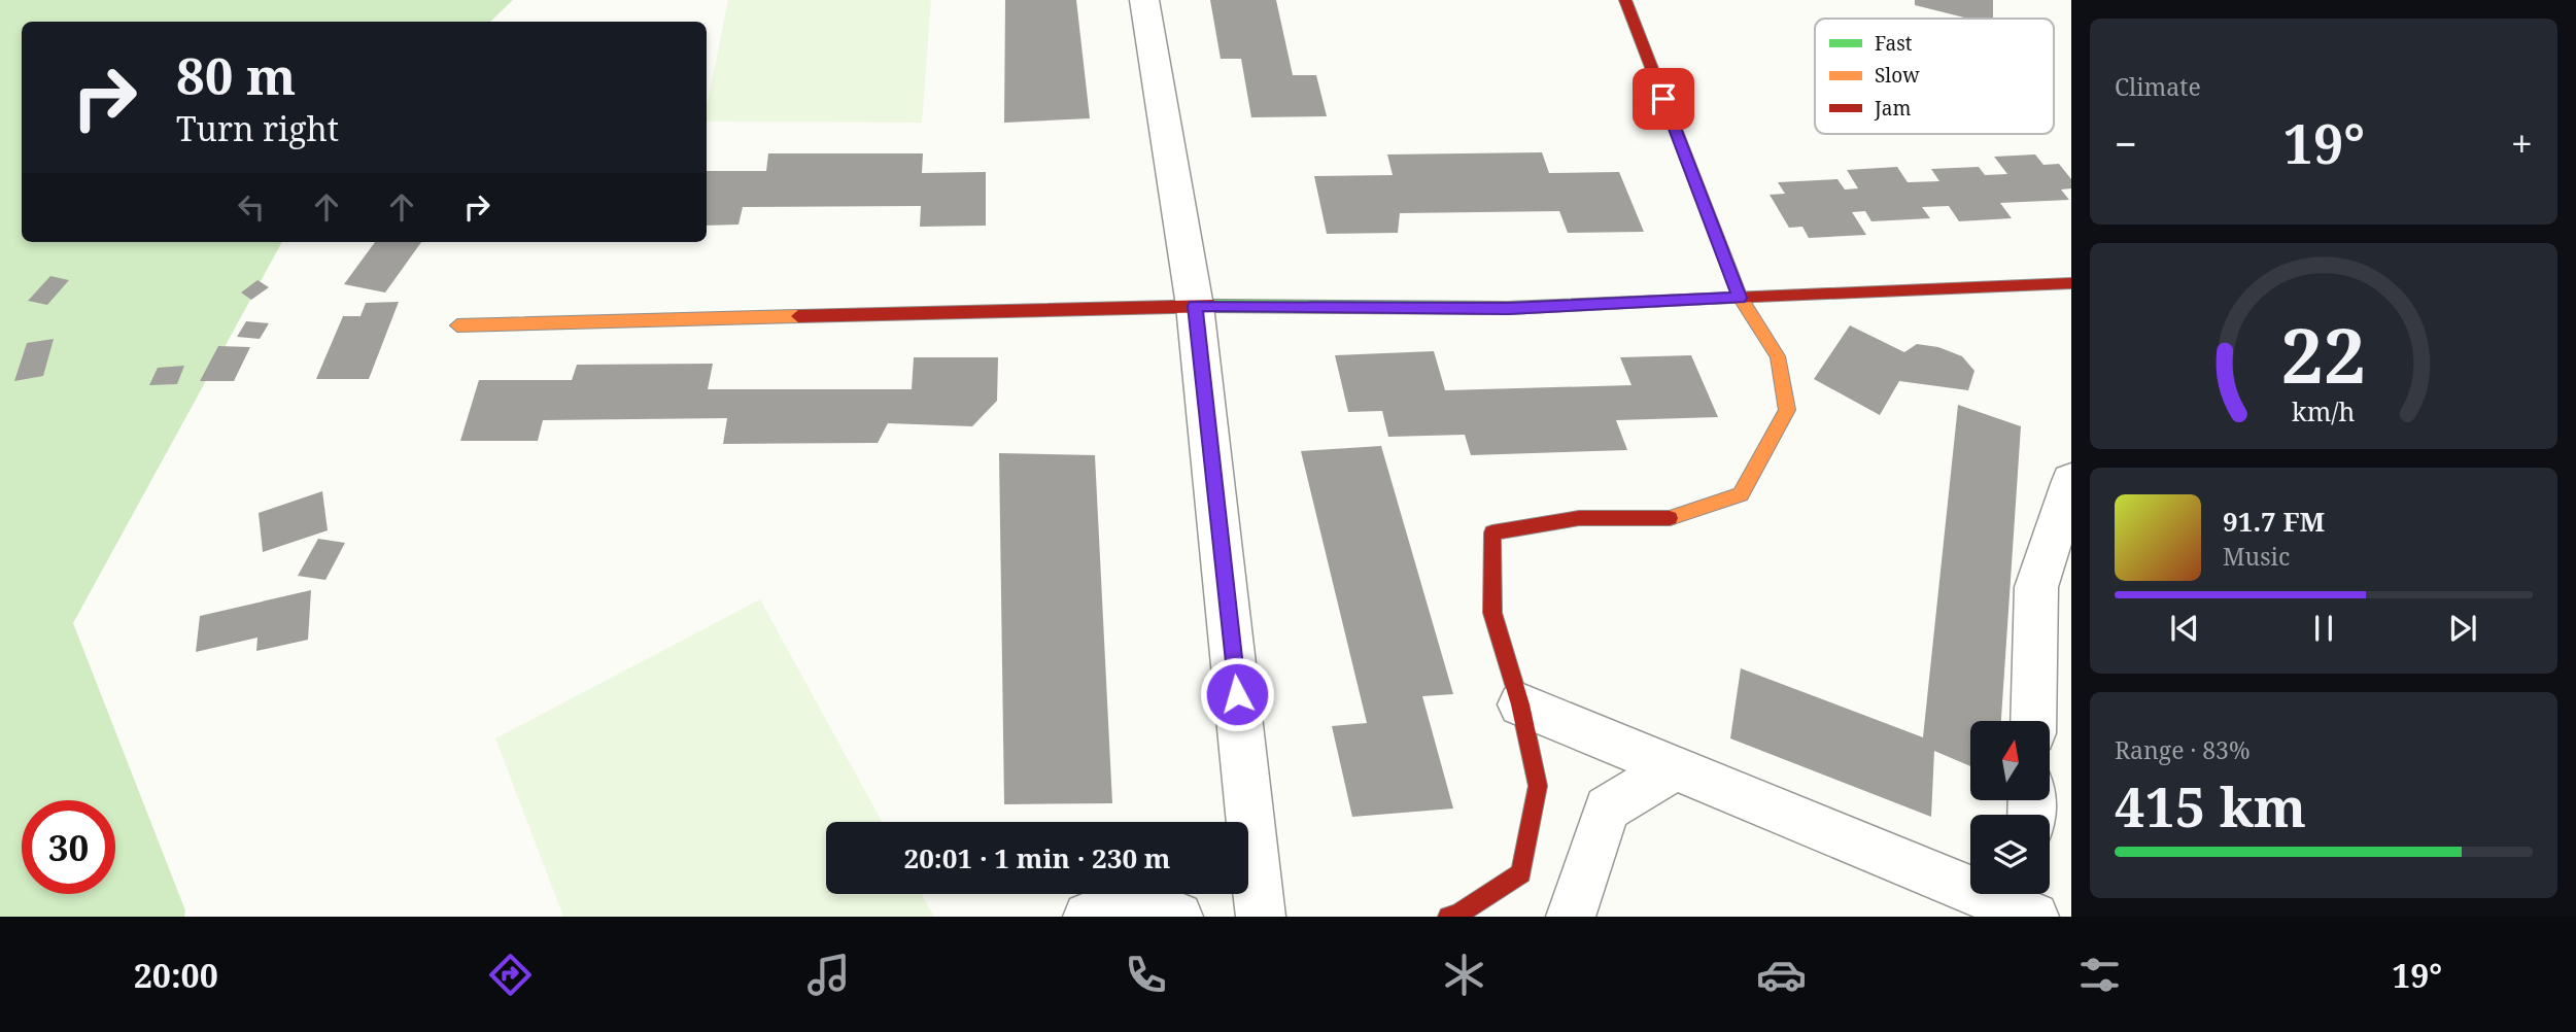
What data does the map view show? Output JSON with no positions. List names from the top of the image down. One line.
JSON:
{"legend":["Fast","Slow","Jam"],"north":"top","page":{"tile":["Climate",["Range · 83%","415 km"]],"turn":["80 m","Turn right"],"heat":["−","19°","+"],"song":["91.7 FM","Music"],"limit":"30","trip":"20:01 · 1 min · 230 m","tabs":["20:00","19°"],"gauge":["22","km/h"]}}
